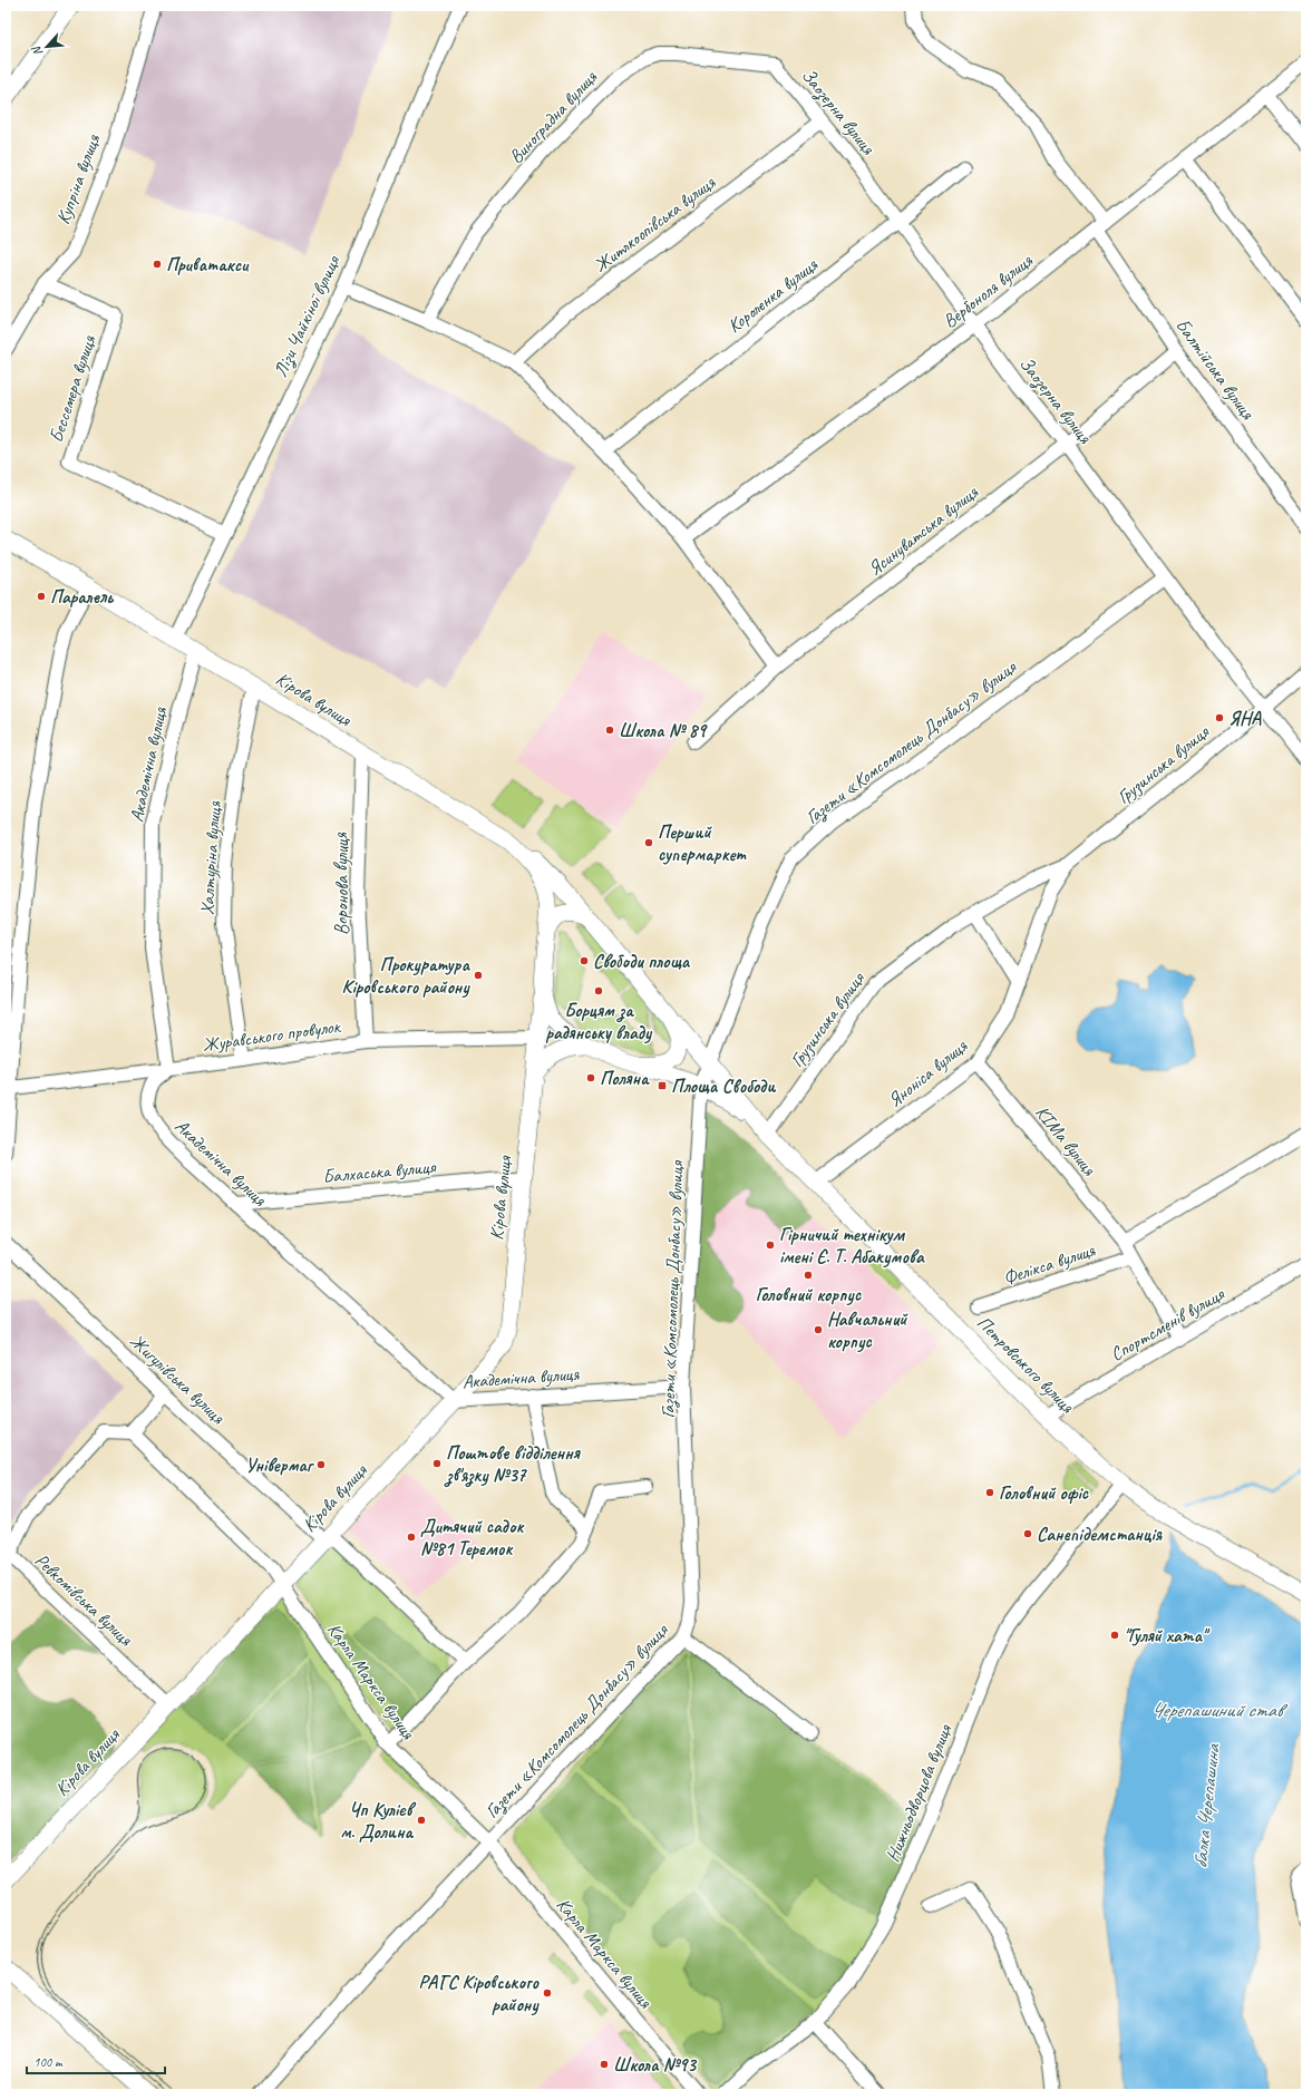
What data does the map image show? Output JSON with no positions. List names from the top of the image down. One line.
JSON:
{"streets":{"main road":["Кірова вулиця","Петровського вулиця"],"street":["Заозерна вулиця","Виноградна вулиця","Купріна вулиця","Житлкоопівська вулиця","Вербоноля вулиця","Короленка вулиця","Лізи Чайкіної вулиця","Балтійська вулиця","Бессемера вулиця","Ясинуватська вулиця","Газети «Комсомолець Донбасу» вулиця","Академічна вулиця","Грузинська вулиця","Халтуріна вулиця","Воронова вулиця","Журавського провулок","Яноніса вулиця","КІМа вулиця","Балхаська вулиця","Фелікса вулиця","Спортсменів вулиця","Жигулівська вулиця","Ревкомівська вулиця","Карла Маркса вулиця","Нижньодворцова вулиця"]},"crossings":[["Заозерна вулиця","Виноградна вулиця"],["Заозерна вулиця","Житлкоопівська вулиця"],["Заозерна вулиця","Вербоноля вулиця"],["Заозерна вулиця","Короленка вулиця"],["Заозерна вулиця","Ясинуватська вулиця"],["Заозерна вулиця","Газети «Комсомолець Донбасу» вулиця"],["Заозерна вулиця","Грузинська вулиця"],["Купріна вулиця","Бессемера вулиця"],["Вербоноля вулиця","Балтійська вулиця"],["Лізи Чайкіної вулиця","Бессемера вулиця"],["Лізи Чайкіної вулиця","Кірова вулиця"],["Балтійська вулиця","Ясинуватська вулиця"],["Кірова вулиця","Академічна вулиця"],["Кірова вулиця","Халтуріна вулиця"],["Кірова вулиця","Воронова вулиця"],["Кірова вулиця","Журавського провулок"],["Кірова вулиця","Балхаська вулиця"],["Кірова вулиця","Жигулівська вулиця"],["Кірова вулиця","Ревкомівська вулиця"],["Кірова вулиця","Карла Маркса вулиця"],["Газети «Комсомолець Донбасу» вулиця","Академічна вулиця"],["Газети «Комсомолець Донбасу» вулиця","Карла Маркса вулиця"],["Академічна вулиця","Журавського провулок"],["Академічна вулиця","Балхаська вулиця"],["Грузинська вулиця","Яноніса вулиця"],["Грузинська вулиця","Петровського вулиця"],["Халтуріна вулиця","Журавського провулок"],["Воронова вулиця","Журавського провулок"],["Яноніса вулиця","КІМа вулиця"],["Яноніса вулиця","Петровського вулиця"],["КІМа вулиця","Фелікса вулиця"],["КІМа вулиця","Спортсменів вулиця"],["Спортсменів вулиця","Петровського вулиця"],["Петровського вулиця","Нижньодворцова вулиця"],["Ревкомівська вулиця","Карла Маркса вулиця"]],"water":["Черепашиний став","балка Черепашина"],"places":{"other":["Приватакси","Паралель","ЯНА","Школа № 89","Перший супермаркет","Свободи площа","Прокуратура Кіровського району","Борцям за радянську владу","Поляна","Гірничий технікум імені Є. Т. Абакумова","Головний корпус","Навчальний корпус","Поштове відділення зв'язку №37","Універмаг","Головний офіс","Санепідемстанція","Дитячий садок №81 Теремок","\"Гуляй хата\"","Чп Кулієв м. Долина","РАГС Кіровського району","Школа №93"],"transit":["Площа Свободи"]},"scale_bar":"100 m","north":"bottom left"}
